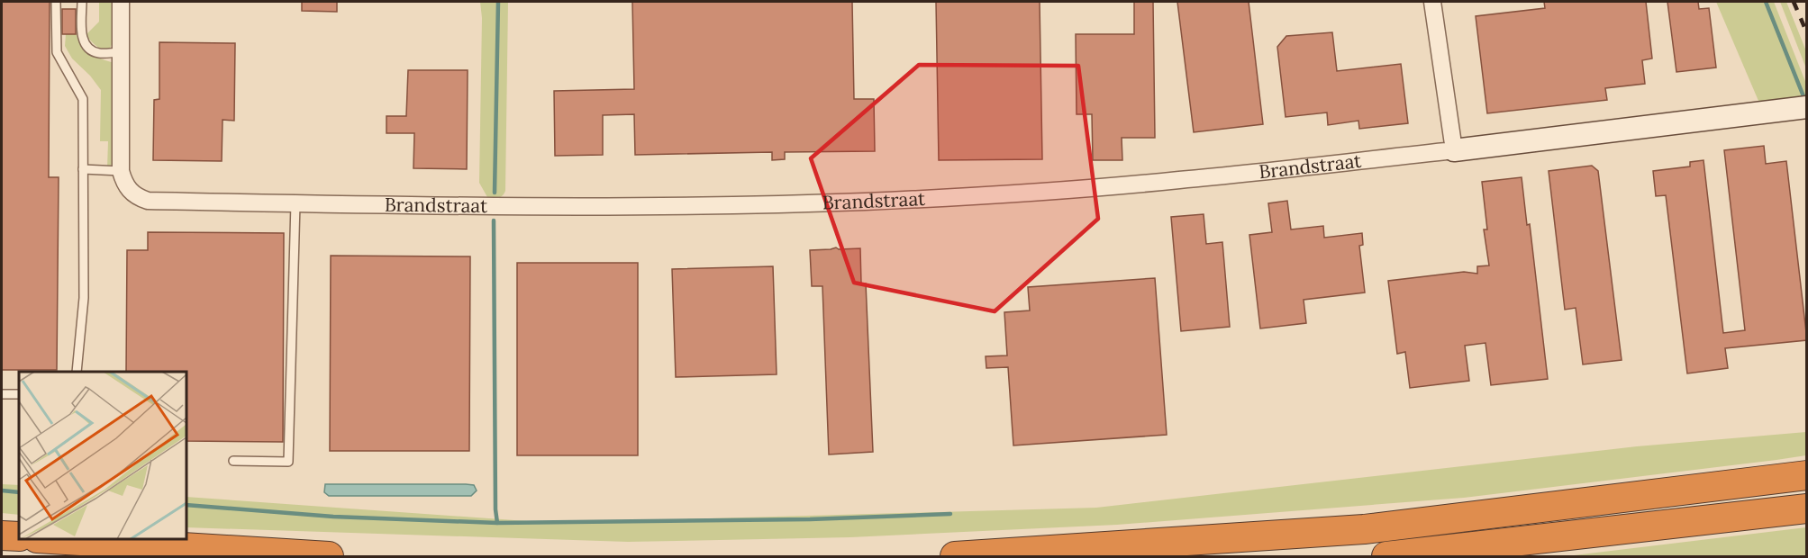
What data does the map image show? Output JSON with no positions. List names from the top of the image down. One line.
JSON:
{"streets":{"street":["Brandstraat"]}}
